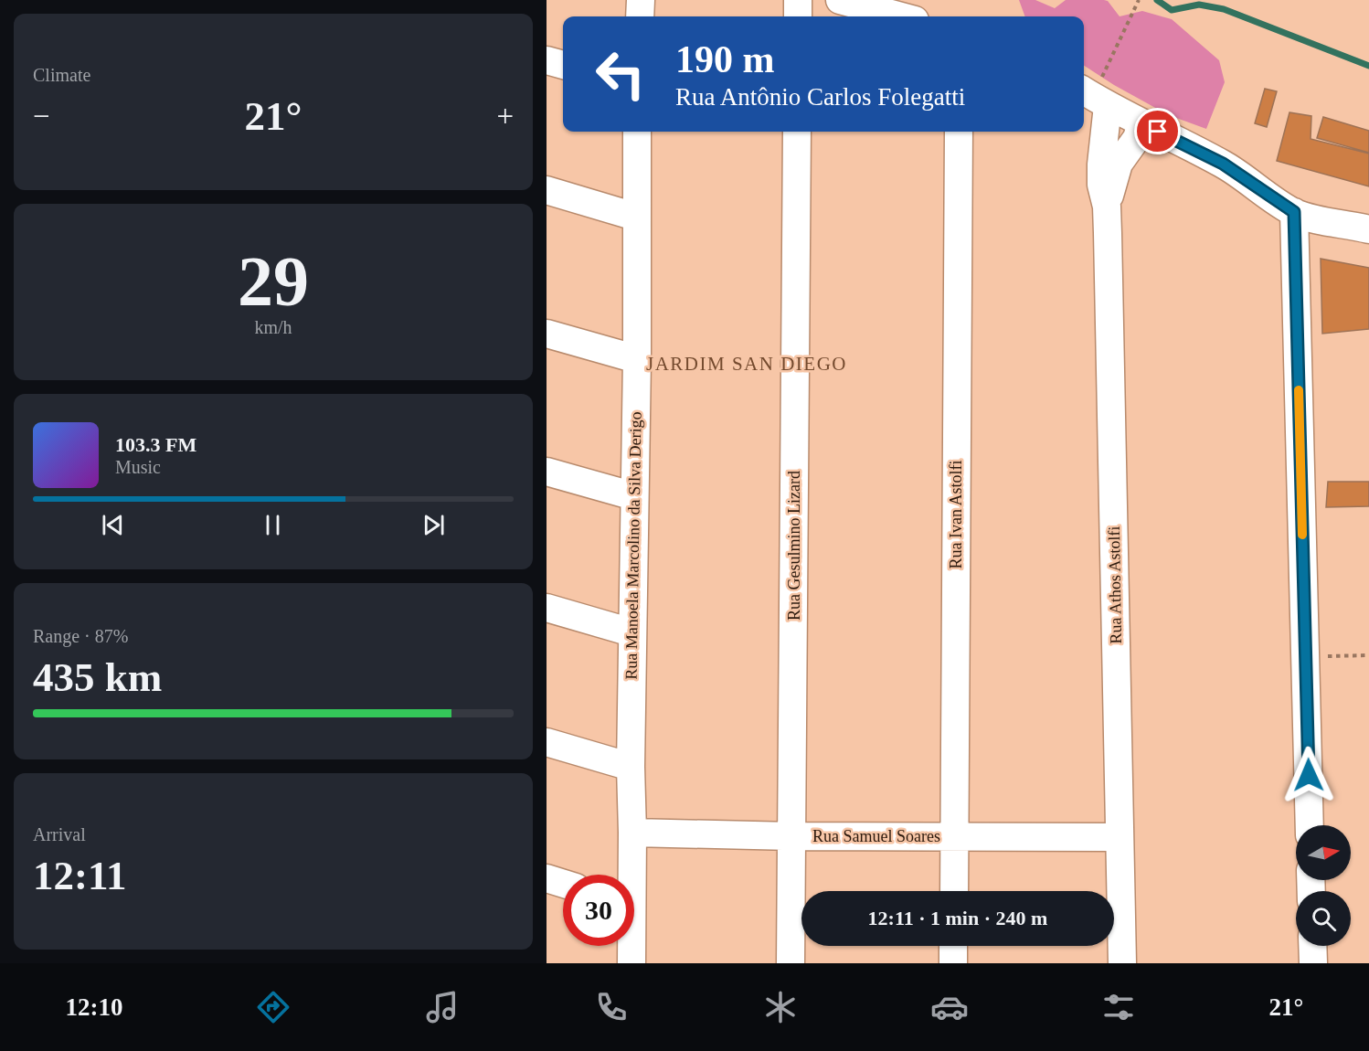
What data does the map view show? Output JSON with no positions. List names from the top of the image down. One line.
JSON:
{"streets":{"street":["Rua Ivan Astolfi","Rua Manoela Marcolino da Silva Derigo","Rua Gesulmino Lizard","Rua Athos Astolfi","Rua Samuel Soares"]},"crossings":[["Rua Ivan Astolfi","Rua Samuel Soares"],["Rua Manoela Marcolino da Silva Derigo","Rua Samuel Soares"],["Rua Gesulmino Lizard","Rua Samuel Soares"],["Rua Athos Astolfi","Rua Samuel Soares"]],"districts":["JARDIM SAN DIEGO"],"north":"right","page":{"tile":["Climate",["29","km/h"],["Range · 87%","435 km"],["Arrival","12:11"]],"turn":["190 m","Rua Antônio Carlos Folegatti"],"heat":["−","21°","+"],"song":["103.3 FM","Music"],"limit":"30","trip":"12:11 · 1 min · 240 m","tabs":["12:10","21°"]}}
